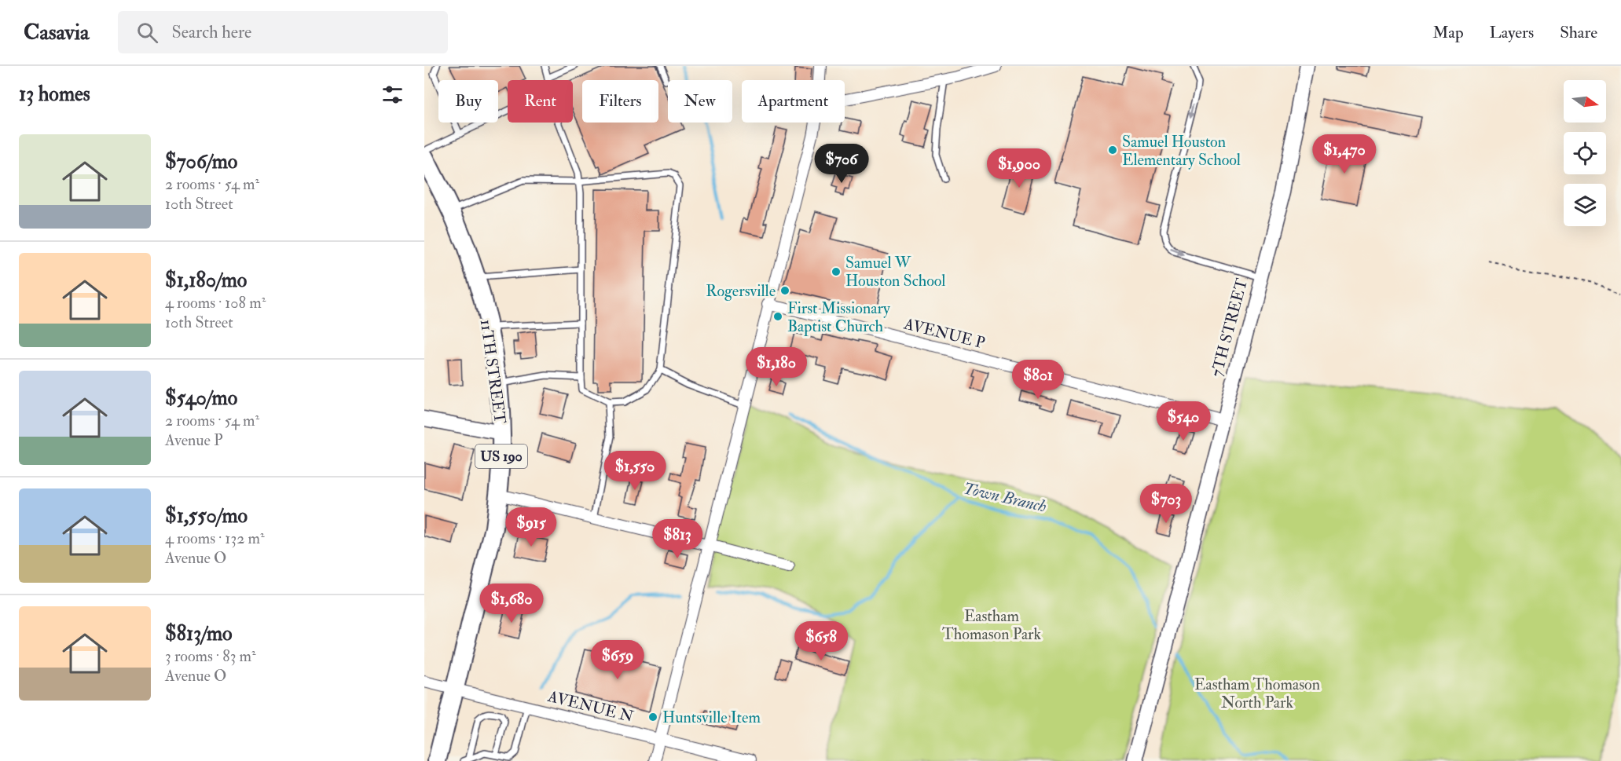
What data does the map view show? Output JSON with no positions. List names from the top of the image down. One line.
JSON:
{"streets":{"main road":["11TH STREET","US 190"],"street":["7TH STREET","AVENUE P","AVENUE N"]},"crossings":[["7TH STREET","AVENUE P"],["11TH STREET","AVENUE N"]],"water":["Town Branch"],"parks":["Eastham Thomason Park","Eastham Thomason North Park"],"places":["Samuel Houston Elementary School","Samuel W Houston School","Rogersville","First Missionary Baptist Church","Huntsville Item"],"north":"right","page":{"header":"Casavia","search":"Search here","nav":["Map","Layers","Share"],"heading":"13 homes","chip":["Buy","Rent","Filters","New","Apartment"],"list":[{"name":"$706/mo","note":"2 rooms · 54 m² · 10th Street"},{"name":"$1,180/mo","note":"4 rooms · 108 m² · 10th Street"},{"name":"$540/mo","note":"2 rooms · 54 m² · Avenue P"},{"name":"$1,550/mo","note":"4 rooms · 132 m² · Avenue O"},{"name":"$813/mo","note":"3 rooms · 83 m² · Avenue O"}],"price":["$1,470","$706","$1,900","$1,180","$801","$540","$1,550","$703","$915","$813","$1,680","$658","$659"]}}
